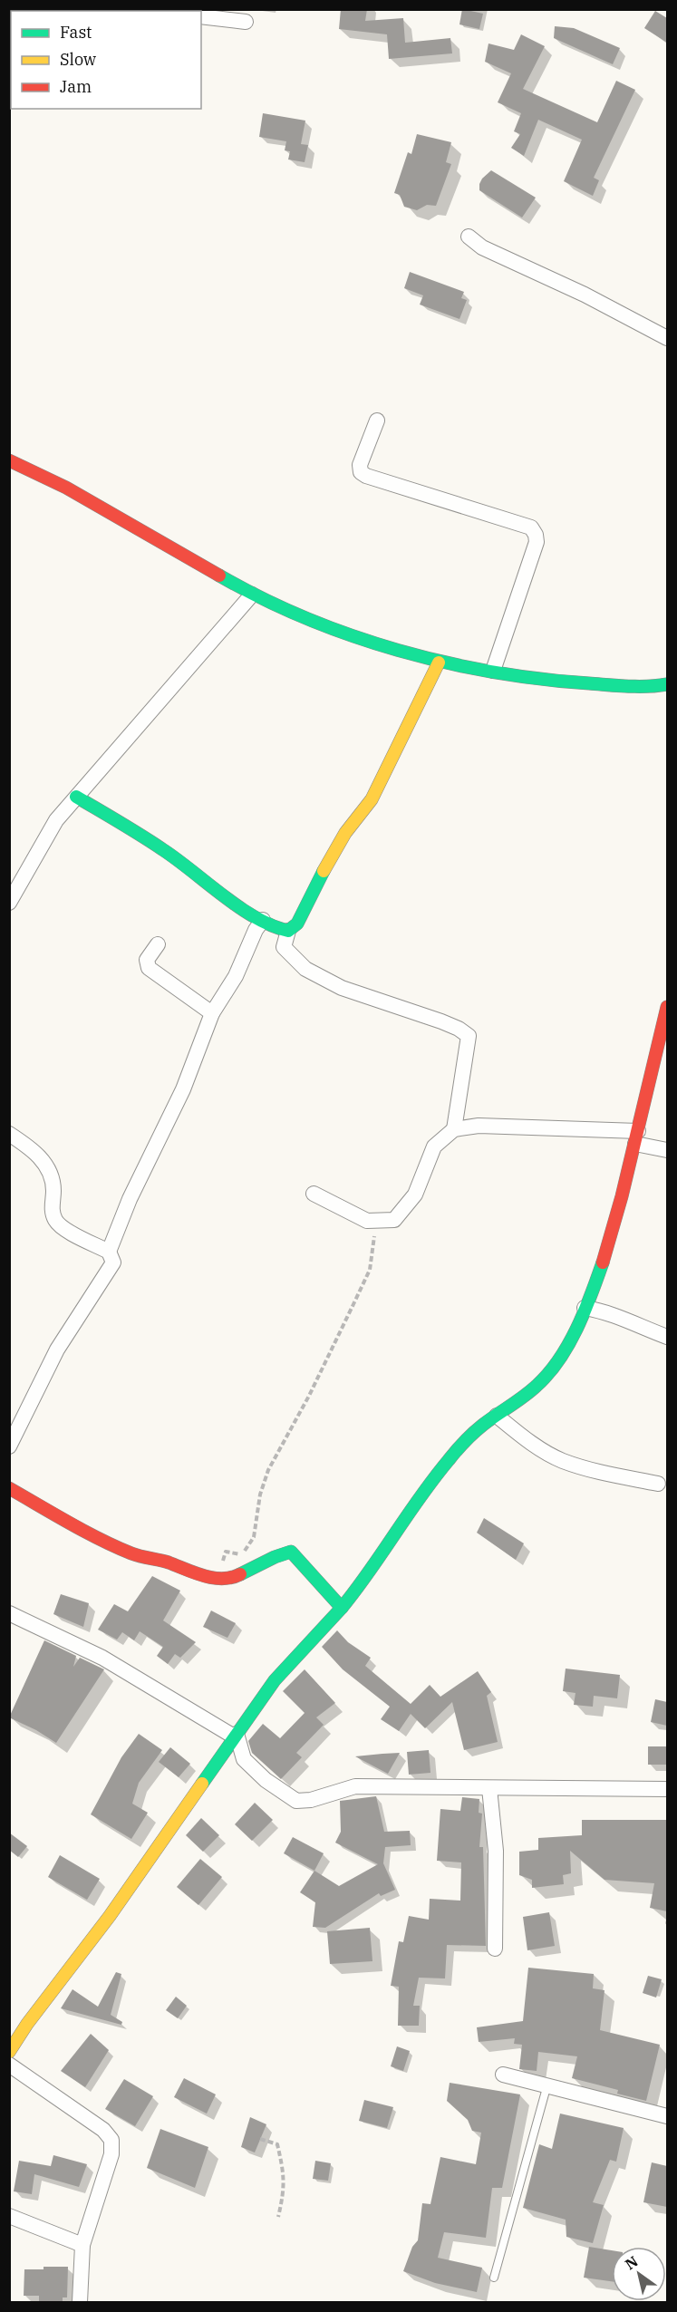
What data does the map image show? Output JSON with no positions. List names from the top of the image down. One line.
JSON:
{"legend":["Fast","Slow","Jam"],"north":"top left"}
